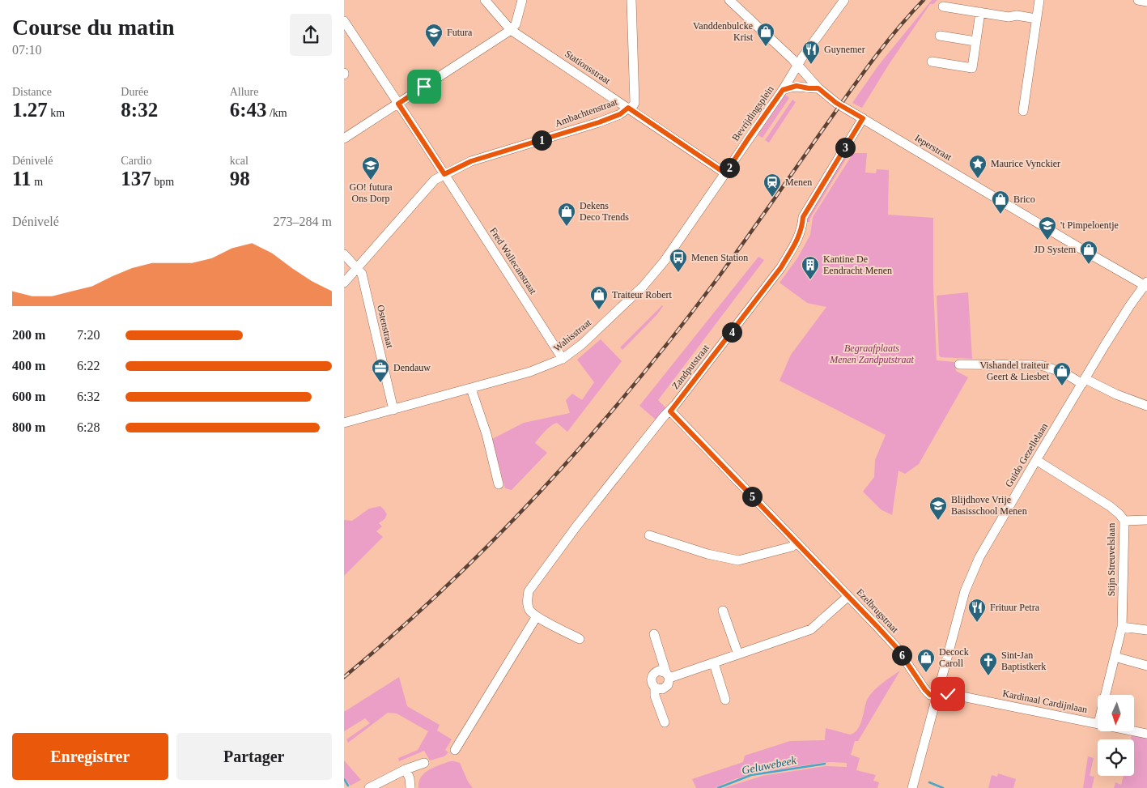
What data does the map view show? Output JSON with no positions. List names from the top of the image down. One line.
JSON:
{"streets":{"street":["Stationsstraat","Ambachtenstraat","Bevrijdingsplein","Ieperstraat","Fred Wallecanstraat","Ostenstraat","Wahisstraat","Zandputstraat","Guido Gezellelaan","Stijn Streuvelslaan","Ezelbrugstraat","Kardinaal Cardijnlaan"]},"crossings":[["Stationsstraat","Ambachtenstraat"],["Stationsstraat","Bevrijdingsplein"],["Stationsstraat","Wahisstraat"],["Ambachtenstraat","Fred Wallecanstraat"],["Ambachtenstraat","Ostenstraat"],["Bevrijdingsplein","Ieperstraat"],["Bevrijdingsplein","Wahisstraat"],["Ieperstraat","Zandputstraat"],["Ieperstraat","Guido Gezellelaan"],["Fred Wallecanstraat","Wahisstraat"],["Ostenstraat","Wahisstraat"],["Zandputstraat","Ezelbrugstraat"],["Guido Gezellelaan","Stijn Streuvelslaan"],["Guido Gezellelaan","Ezelbrugstraat"],["Guido Gezellelaan","Kardinaal Cardijnlaan"],["Ezelbrugstraat","Kardinaal Cardijnlaan"]],"water":["Geluwebeek"],"parks":["Begraafplaats Menen Zandputstraat"],"places":{"shop":["Vanddenbulcke Krist","Brico","Dekens Deco Trends","JD System","Traiteur Robert","Vishandel traiteur Geert & Liesbet","Decock Caroll"],"school or university":["Futura","GO! futura Ons Dorp","'t Pimpeloentje","Blijdhove Vrije Basisschool Menen"],"restaurant":["Guynemer","Frituur Petra"],"place":["Maurice Vynckier"],"station":["Menen"],"bus stop":["Menen Station"],"building":["Kantine De Eendracht Menen"],"office":["Dendauw"],"church":["Sint-Jan Baptistkerk"]},"north":"bottom","page":{"heading":["Course du matin","07:10"],"stats":[["Distance","1.27 km"],["Durée","8:32"],["Allure","6:43 /km"],["Dénivelé","11 m"],["Cardio","137 bpm"],["kcal","98"]],"pins":["1","3","2","4","5","6"],"chart":["Dénivelé","273–284 m"],"list":[{"name":"200 m","note":"7:20"},{"name":"400 m","note":"6:22"},{"name":"600 m","note":"6:32"},{"name":"800 m","note":"6:28"}],"buttons":["Enregistrer","Partager"]}}
